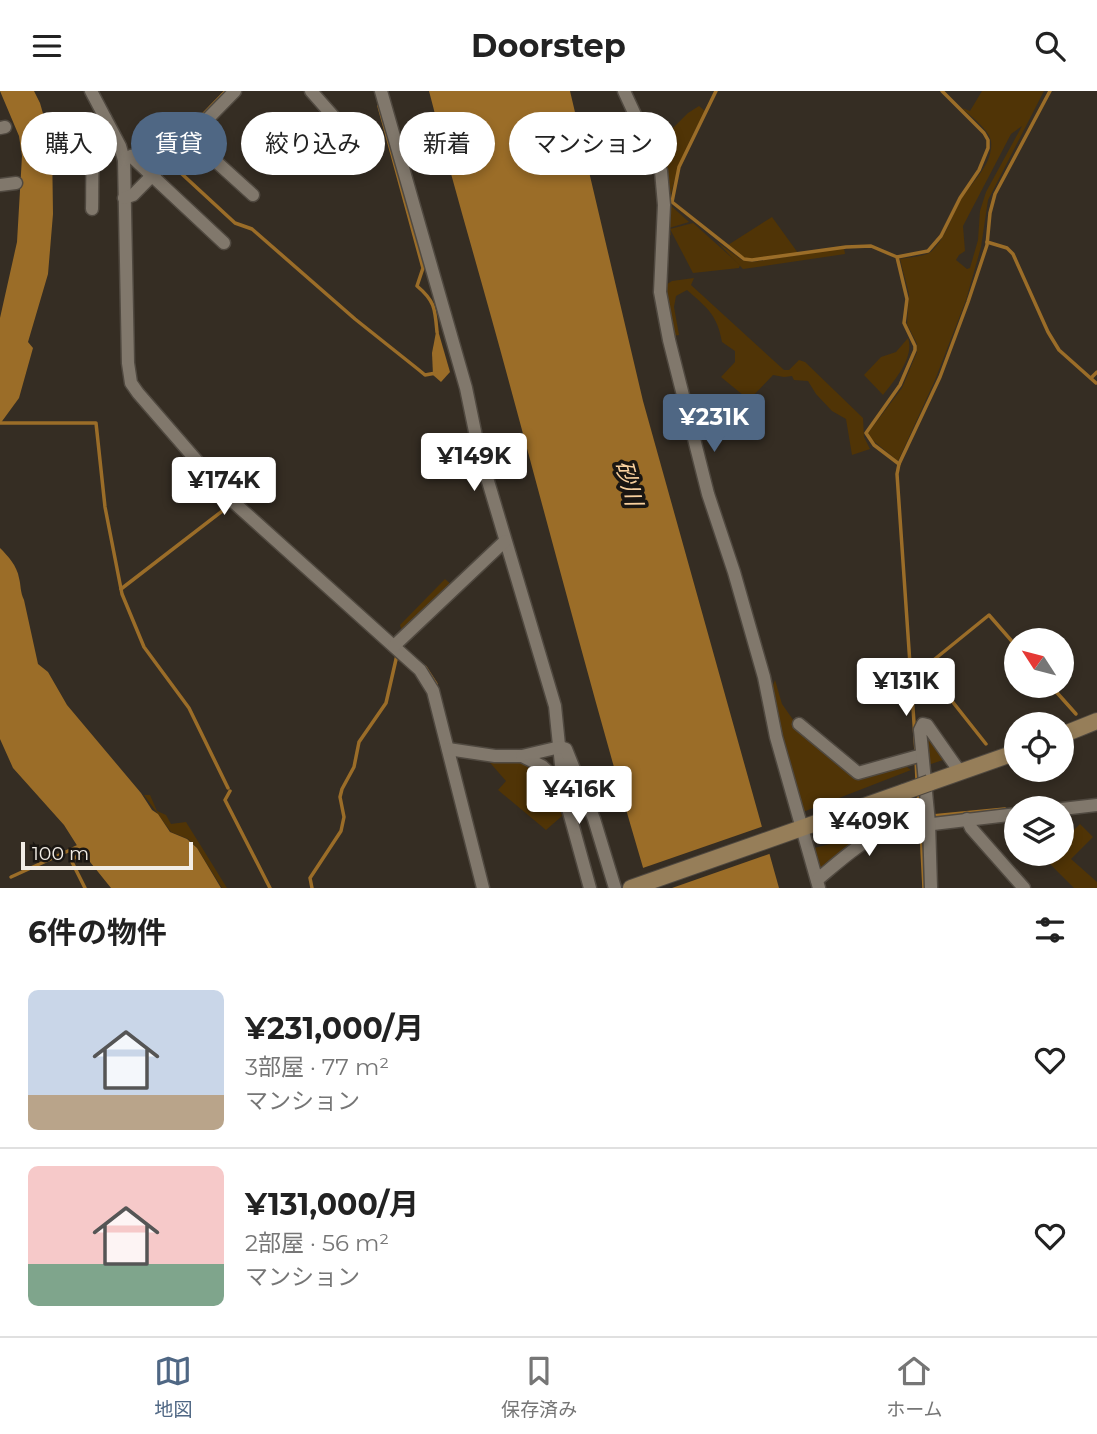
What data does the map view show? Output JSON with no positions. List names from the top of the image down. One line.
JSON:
{"water":["砂川"],"scale_bar":"100 m","north":"top left","page":{"header":"Doorstep","chip":["購入","賃貸","絞り込み","新着","マンション"],"price":["¥231K","¥149K","¥174K","¥131K","¥416K","¥409K"],"scale":"100 m","heading":"6件の物件","list":[{"name":"¥231,000/月","note":"3部屋 · 77 m² · マンション"},{"name":"¥131,000/月","note":"2部屋 · 56 m² · マンション"}],"tabs":["地図","保存済み","ホーム"]}}
